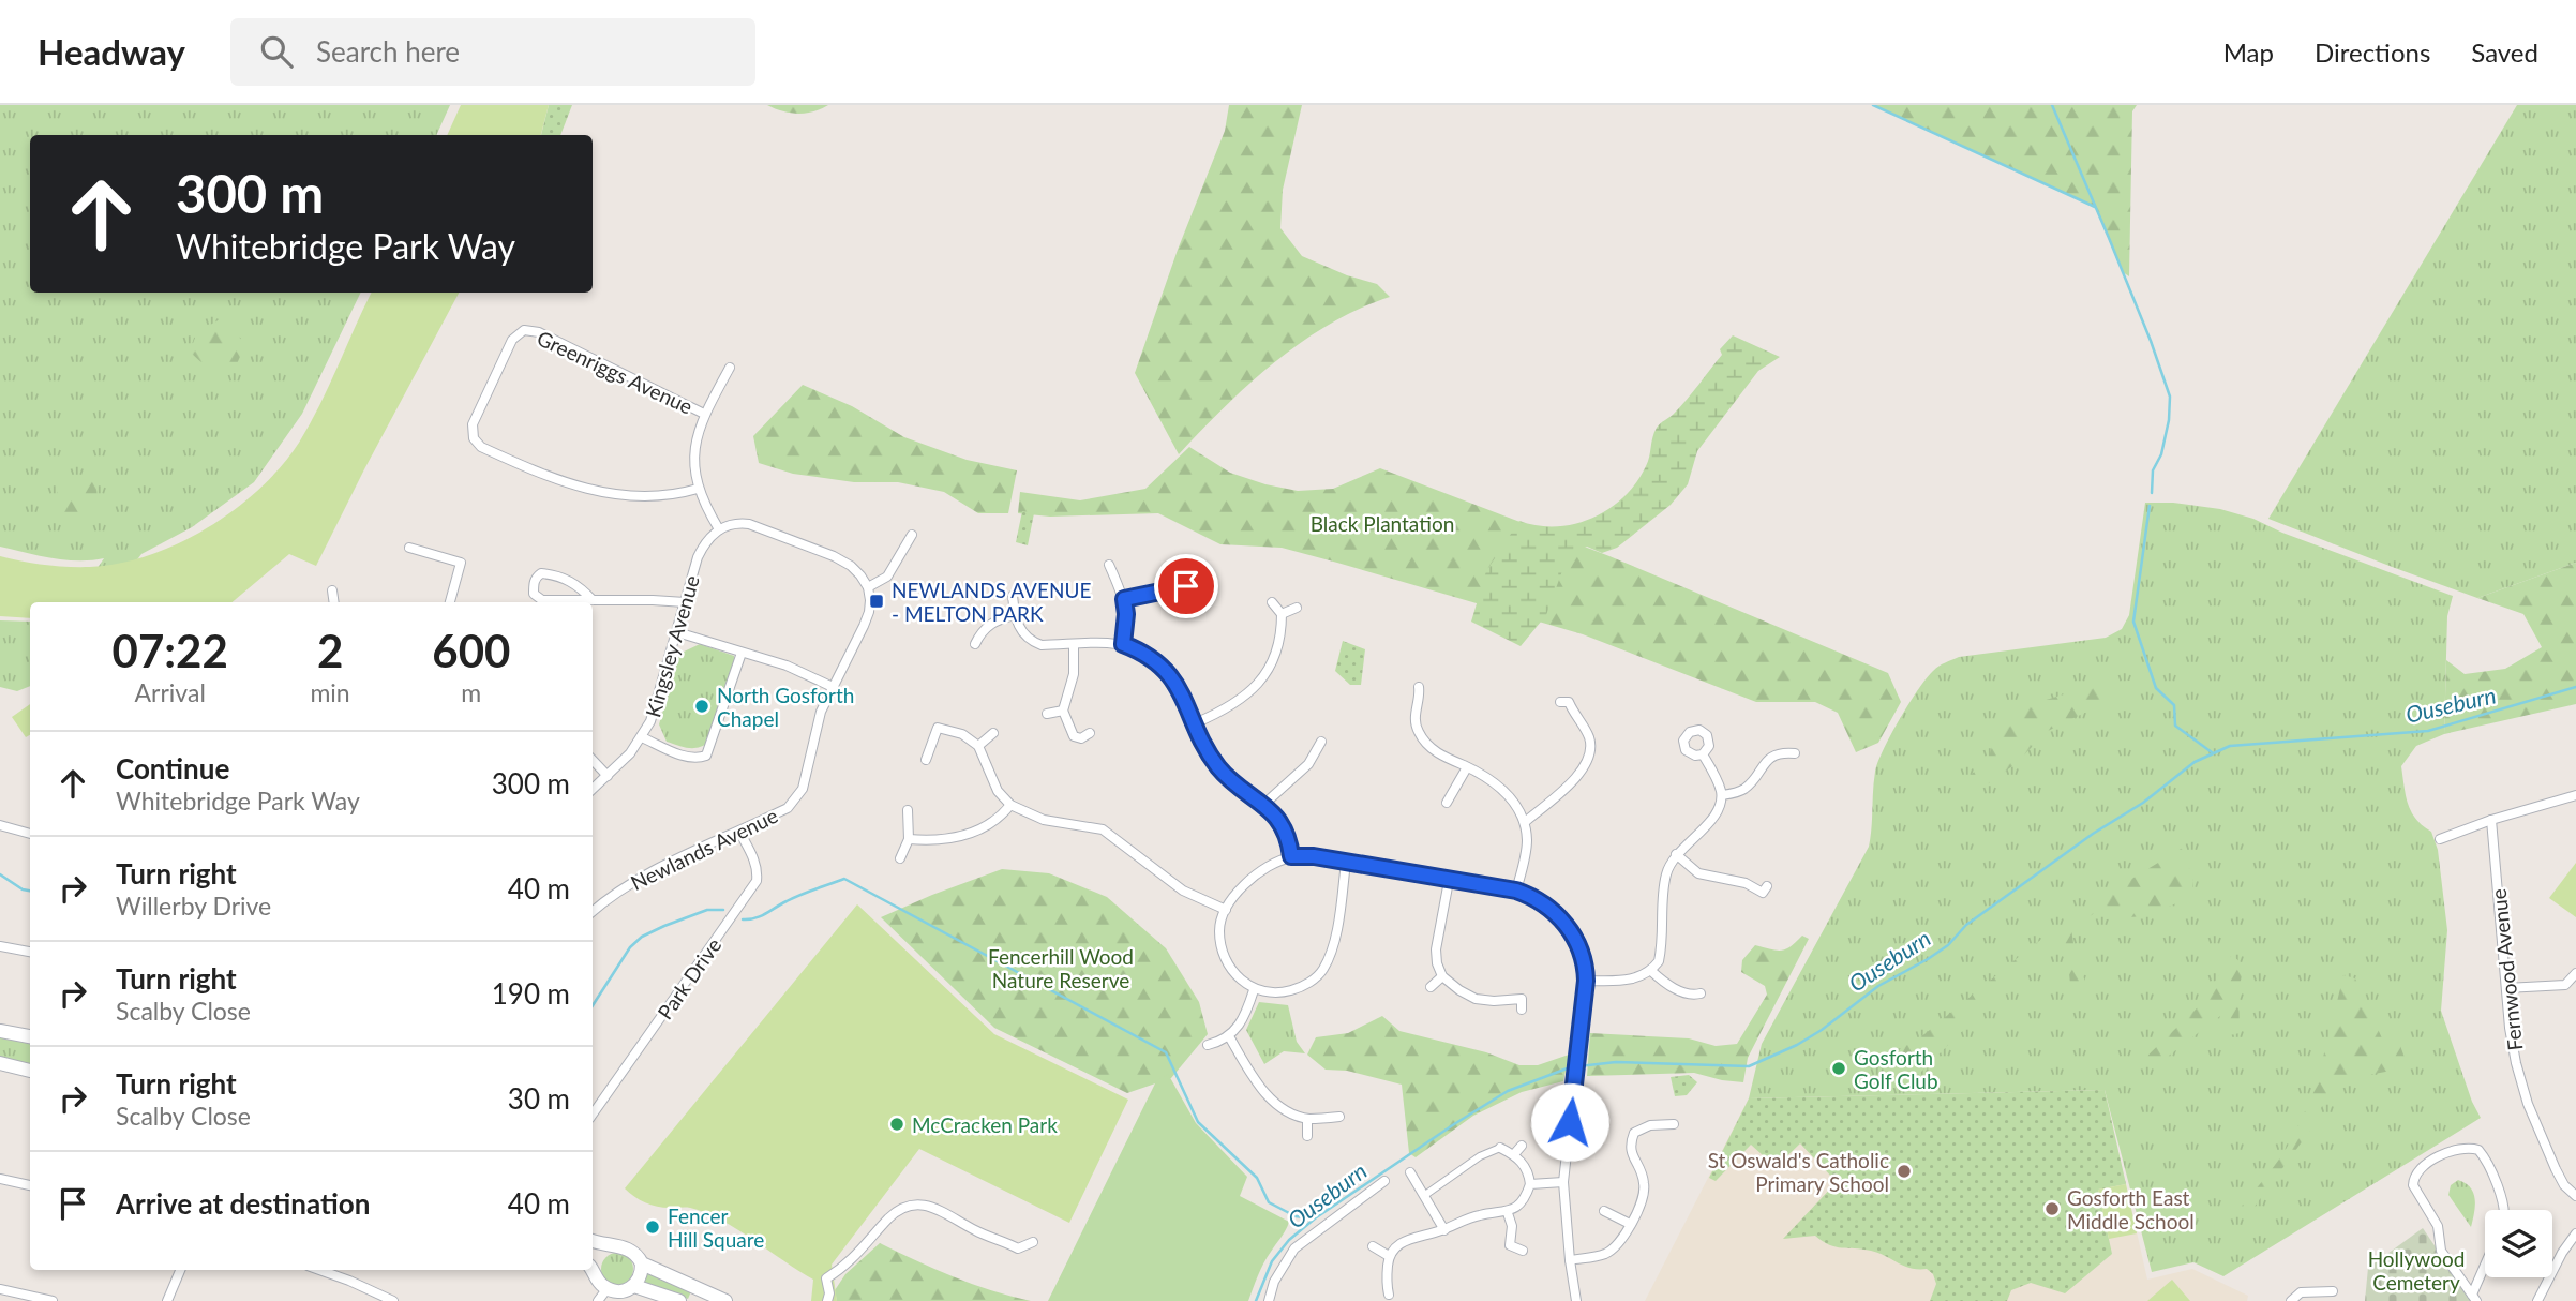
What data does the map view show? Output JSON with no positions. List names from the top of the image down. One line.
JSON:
{"streets":{"street":["Greenriggs Avenue","Kingsley Avenue","Newlands Avenue","Fernwood Avenue","Park Drive"]},"crossings":[["Newlands Avenue","Park Drive"]],"water":["Ouseburn"],"parks":["Black Plantation","Fencerhill Wood Nature Reserve","Hollywood Cemetery"],"places":{"transit":["NEWLANDS AVENUE - MELTON PARK"],"other":["North Gosforth Chapel","Gosforth Golf Club","McCracken Park","St Oswald's Catholic Primary School","Gosforth East Middle School","Fencer Hill Square"]},"page":{"header":"Headway","search":"Search here","nav":["Map","Directions","Saved"],"turn":["300 m","Whitebridge Park Way"],"eta":["07:22","Arrival","2","min","600","m"],"list":[{"name":"Continue","note":"Whitebridge Park Way","value":"300 m"},{"name":"Turn right","note":"Willerby Drive","value":"40 m"},{"name":"Turn right","note":"Scalby Close","value":"190 m"},{"name":"Turn right","note":"Scalby Close","value":"30 m"},{"name":"Arrive at destination","value":"40 m"}]}}
